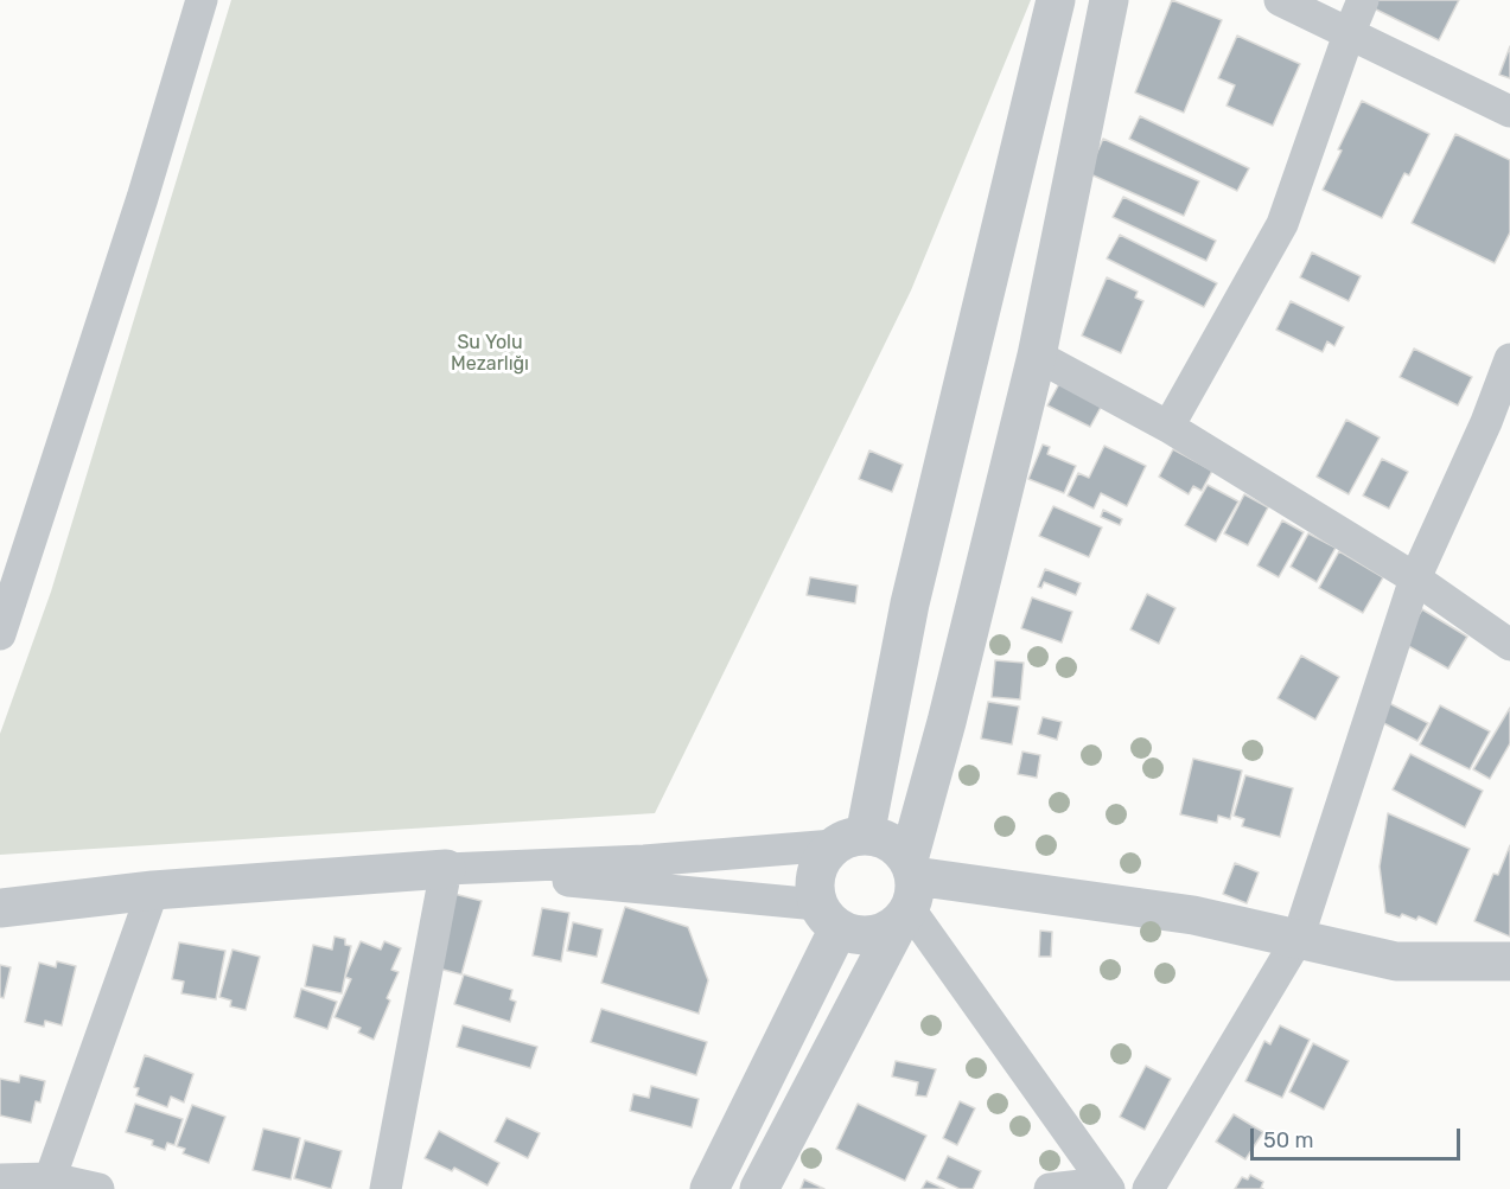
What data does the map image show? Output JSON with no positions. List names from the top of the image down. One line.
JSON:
{"parks":["Su Yolu Mezarlığı"],"scale_bar":"50 m"}
